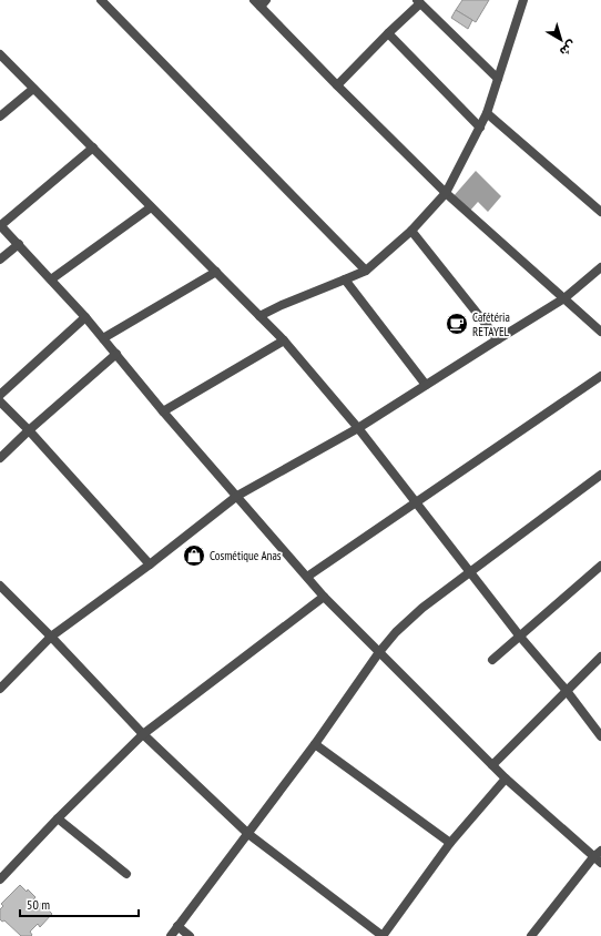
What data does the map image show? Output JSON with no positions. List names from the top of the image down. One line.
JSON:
{"places":{"cafe":["Cafétéria RETAYEL"],"shop":["Cosmétique Anas"]},"scale_bar":"50 m","north":"bottom right"}
